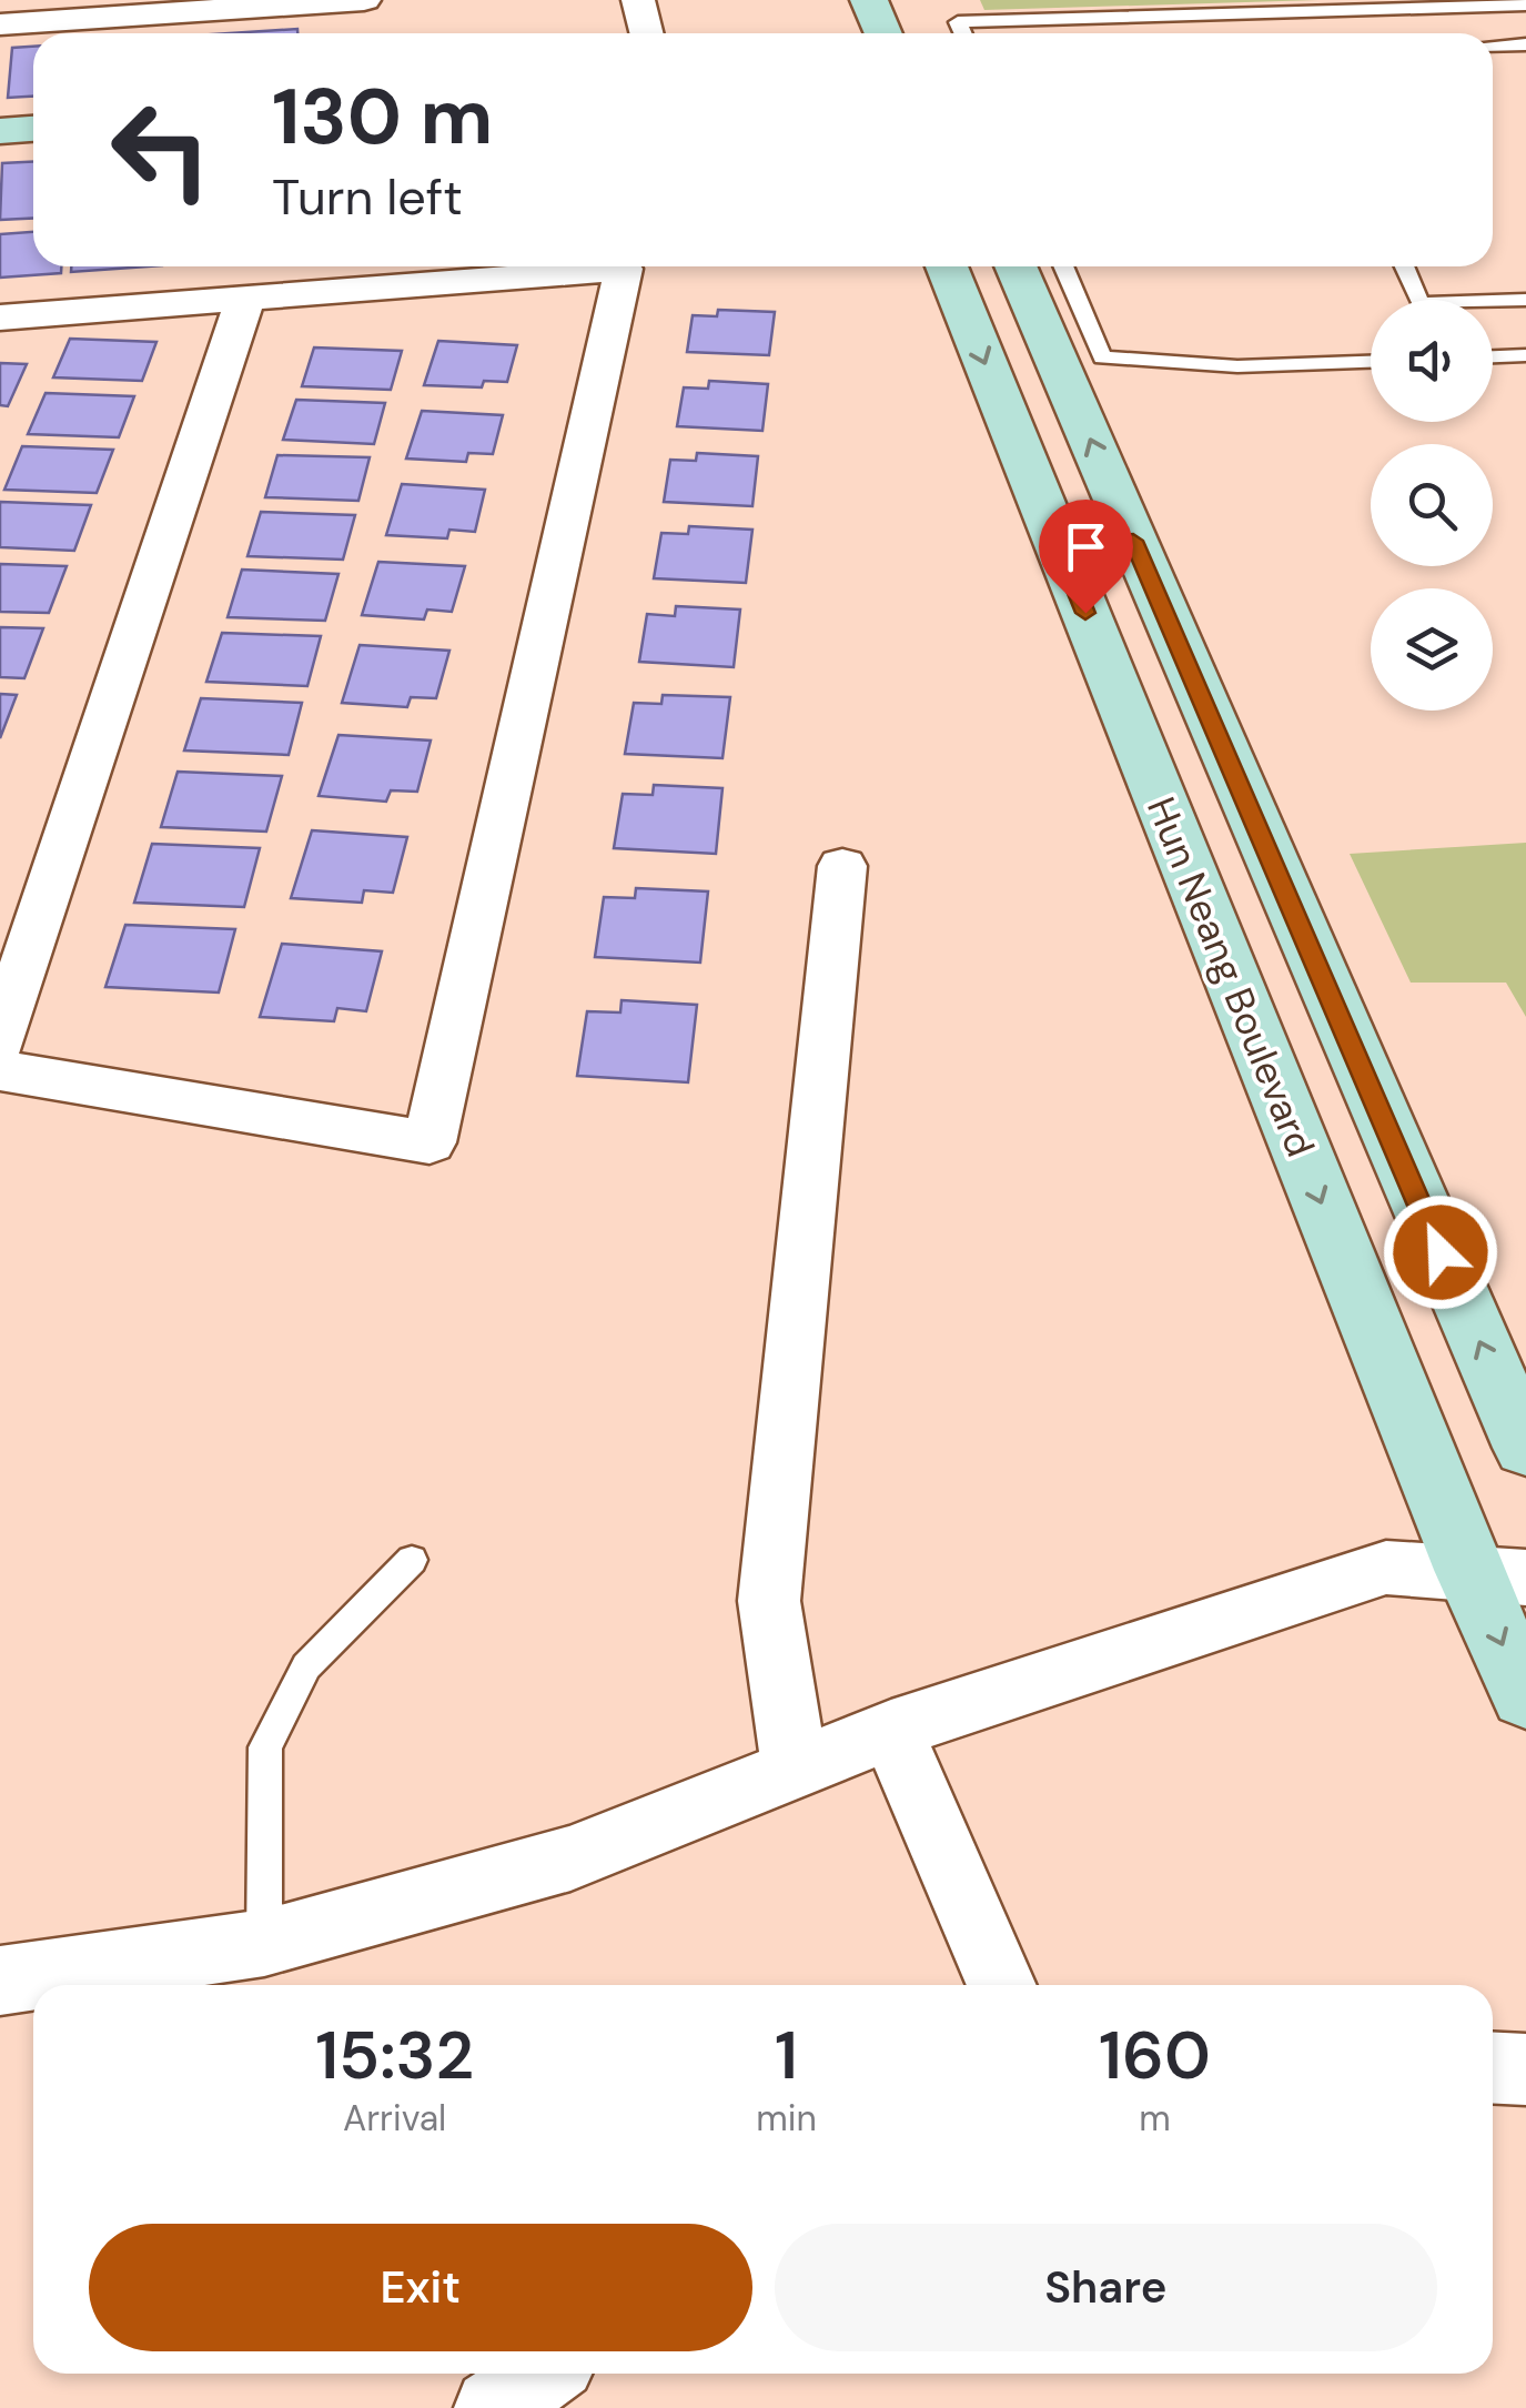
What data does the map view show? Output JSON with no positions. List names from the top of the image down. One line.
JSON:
{"streets":{"main road":["Hun Neang Boulevard"]},"page":{"turn":["130 m","Turn left"],"eta":["15:32","Arrival","1","min","160","m"],"buttons":["Exit","Share"]}}
